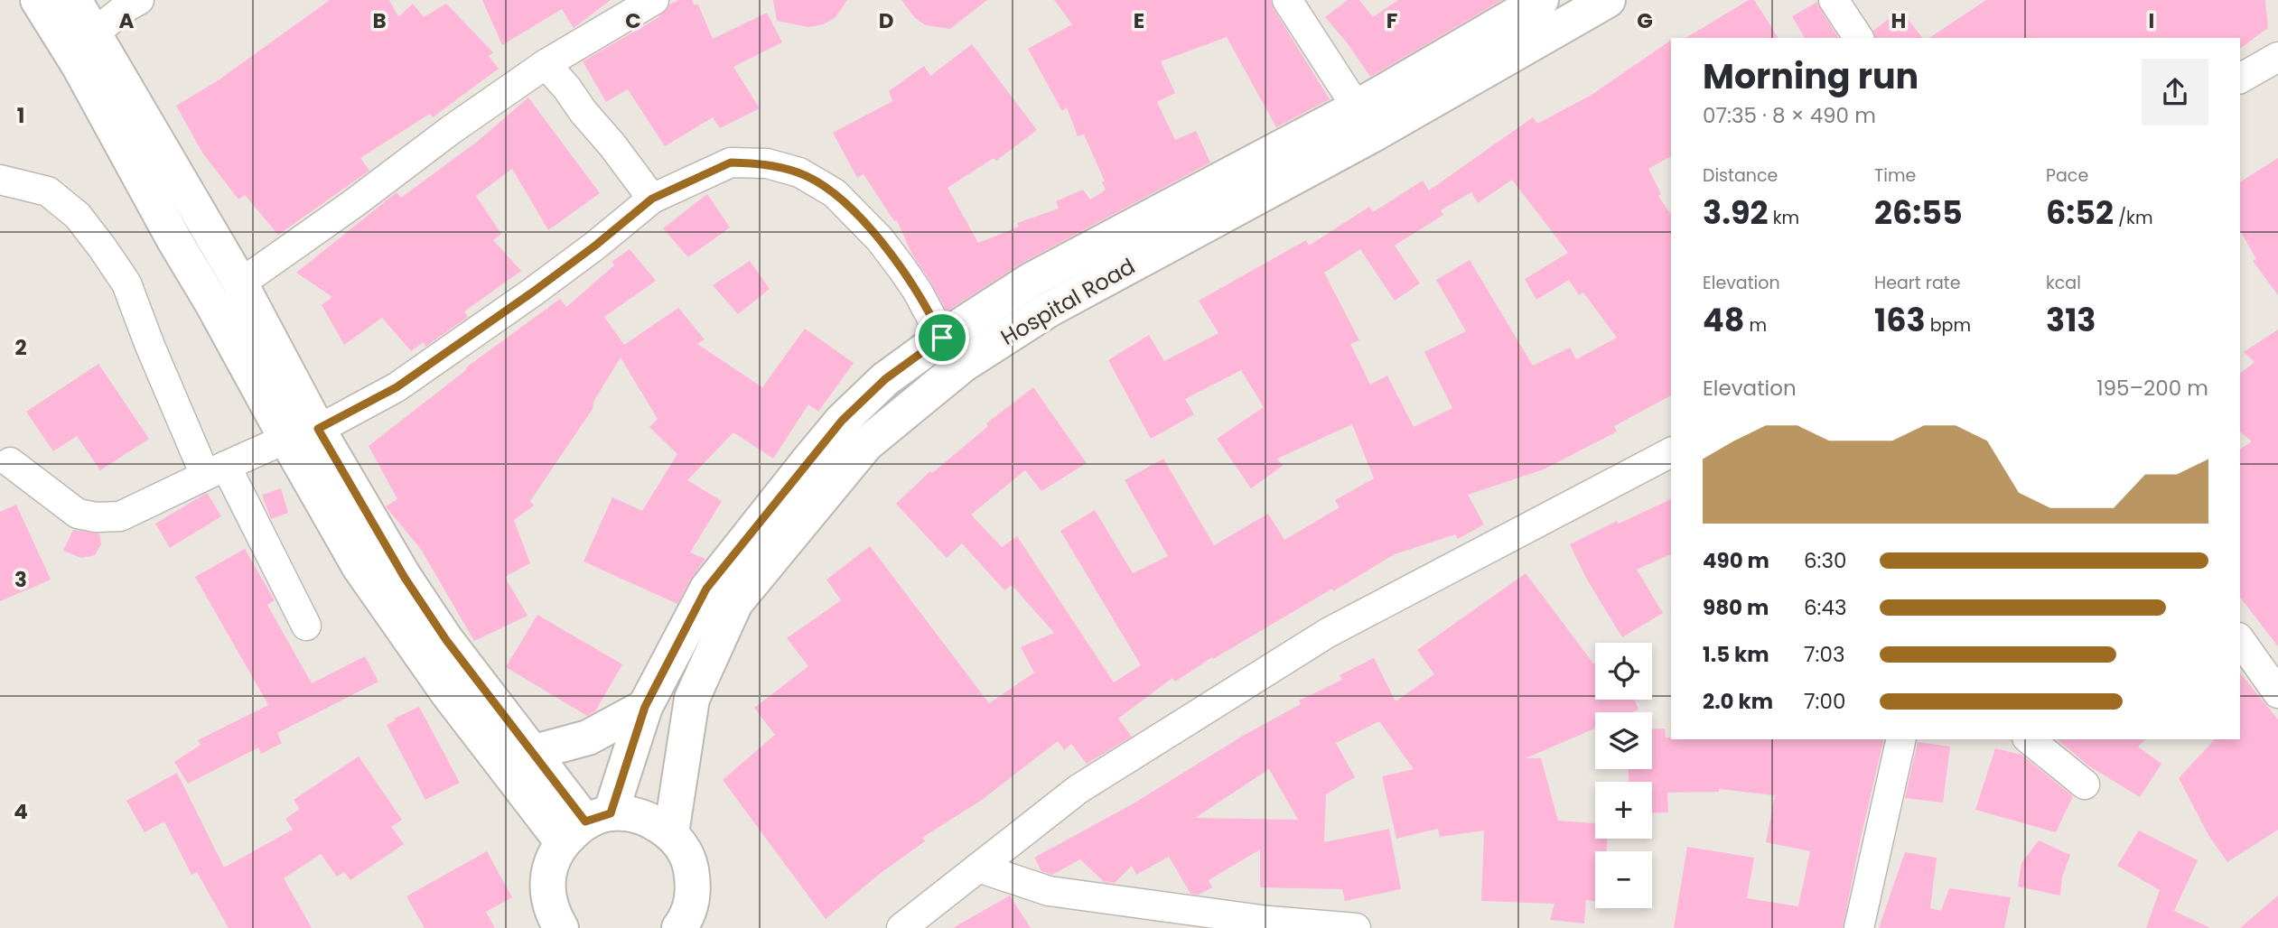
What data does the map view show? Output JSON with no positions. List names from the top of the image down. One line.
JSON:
{"streets":{"street":["Hospital Road"]},"page":{"heading":["Morning run","07:35 · 8 × 490 m"],"stats":[["Distance","3.92 km"],["Time","26:55"],["Pace","6:52 /km"],["Elevation","48 m"],["Heart rate","163 bpm"],["kcal","313"]],"chart":["Elevation","195–200 m"],"list":[{"name":"490 m","note":"6:30"},{"name":"980 m","note":"6:43"},{"name":"1.5 km","note":"7:03"},{"name":"2.0 km","note":"7:00"}],"map_buttons":["+","−"]},"grid":{"columns":["A","B","C","D","E","F","G","H","I"],"rows":["1","2","3","4"]}}
